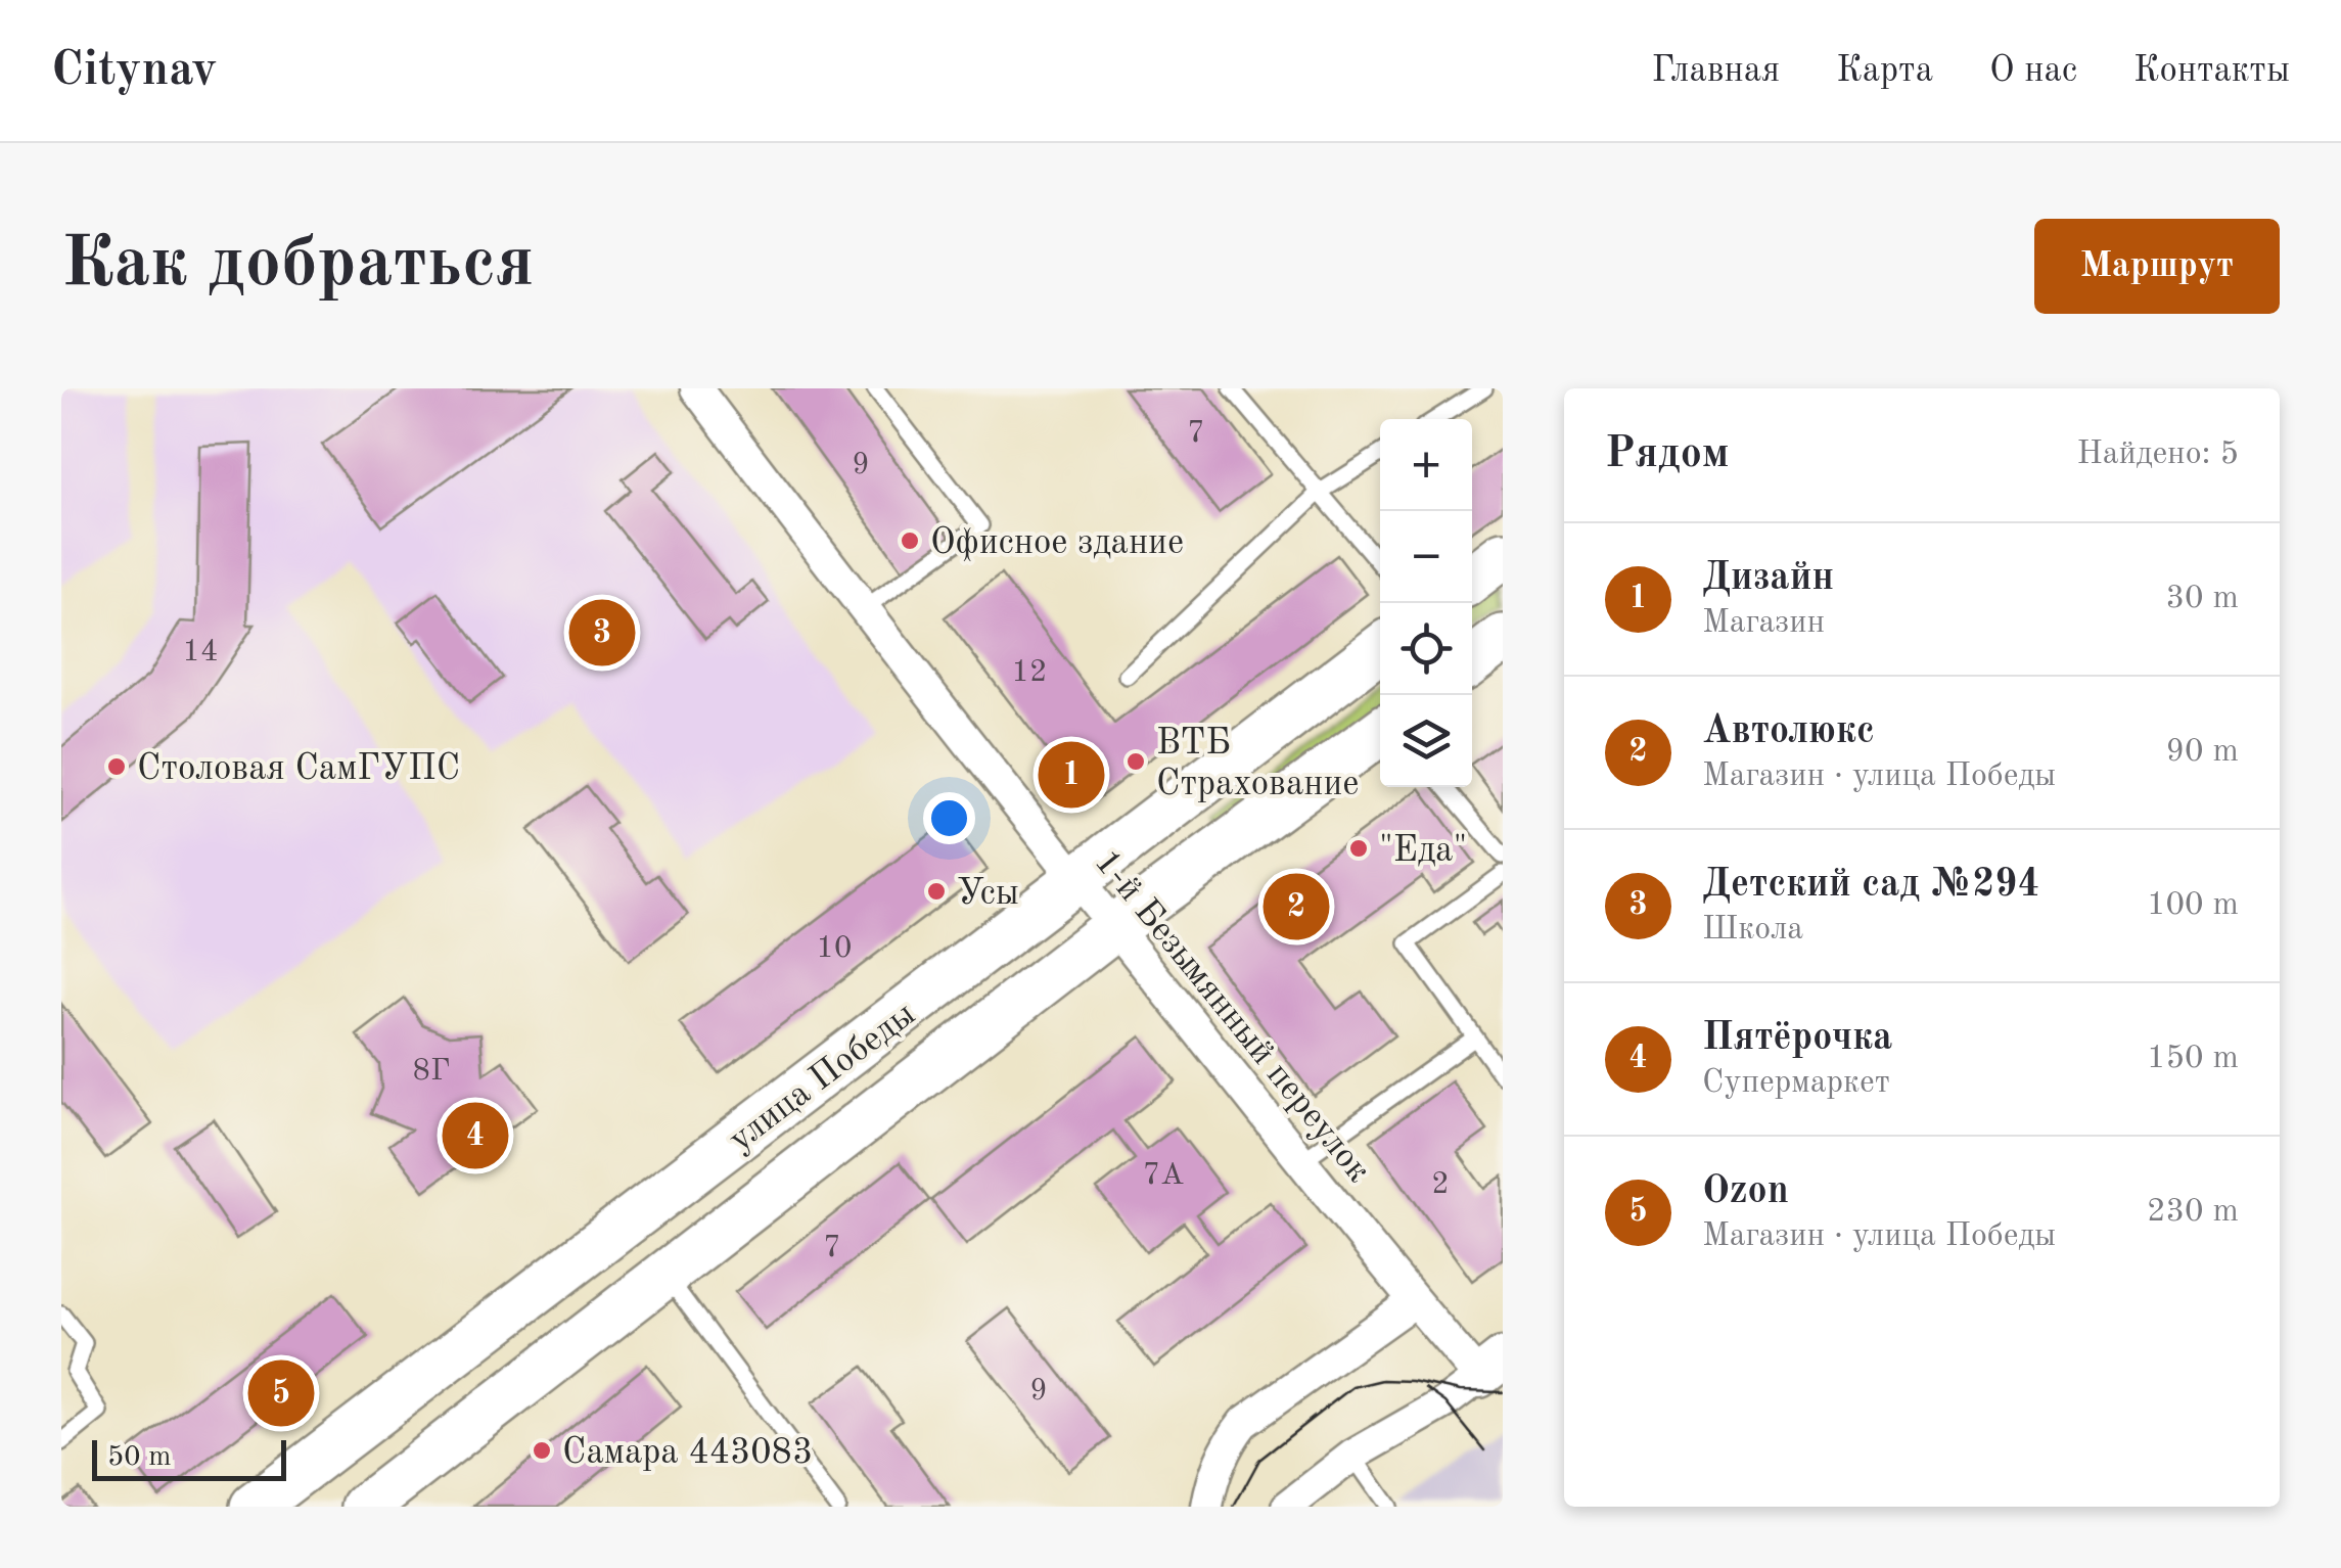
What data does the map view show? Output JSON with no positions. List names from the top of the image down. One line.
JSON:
{"streets":{"main road":["улица Победы"],"street":["1-й Безымянный переулок"]},"crossings":[["1-й Безымянный переулок","улица Победы"]],"places":["Офисное здание","ВТБ Страхование","Столовая СамГУПС","\"Еда\"","Усы","Самара 443083"],"house_numbers":["7","9","14","12","10","8Г","7А","2","7","9"],"scale_bar":"50 m","page":{"header":"Citynav","nav":["Главная","Карта","О нас","Контакты"],"buttons":"Маршрут","title":"Как добраться","heading":["Рядом","Найдено: 5"],"map_buttons":["+","−"],"list":[{"mark":"1","name":"Дизайн","note":"Магазин","value":"30 m"},{"mark":"2","name":"Автолюкс","note":"Магазин · улица Победы","value":"90 m"},{"mark":"3","name":"Детский сад №294","note":"Школа","value":"100 m"},{"mark":"4","name":"Пятёрочка","note":"Супермаркет","value":"150 m"},{"mark":"5","name":"Ozon","note":"Магазин · улица Победы","value":"230 m"}],"pins":["3","1","2","4","5"],"scale":"50 m"}}
